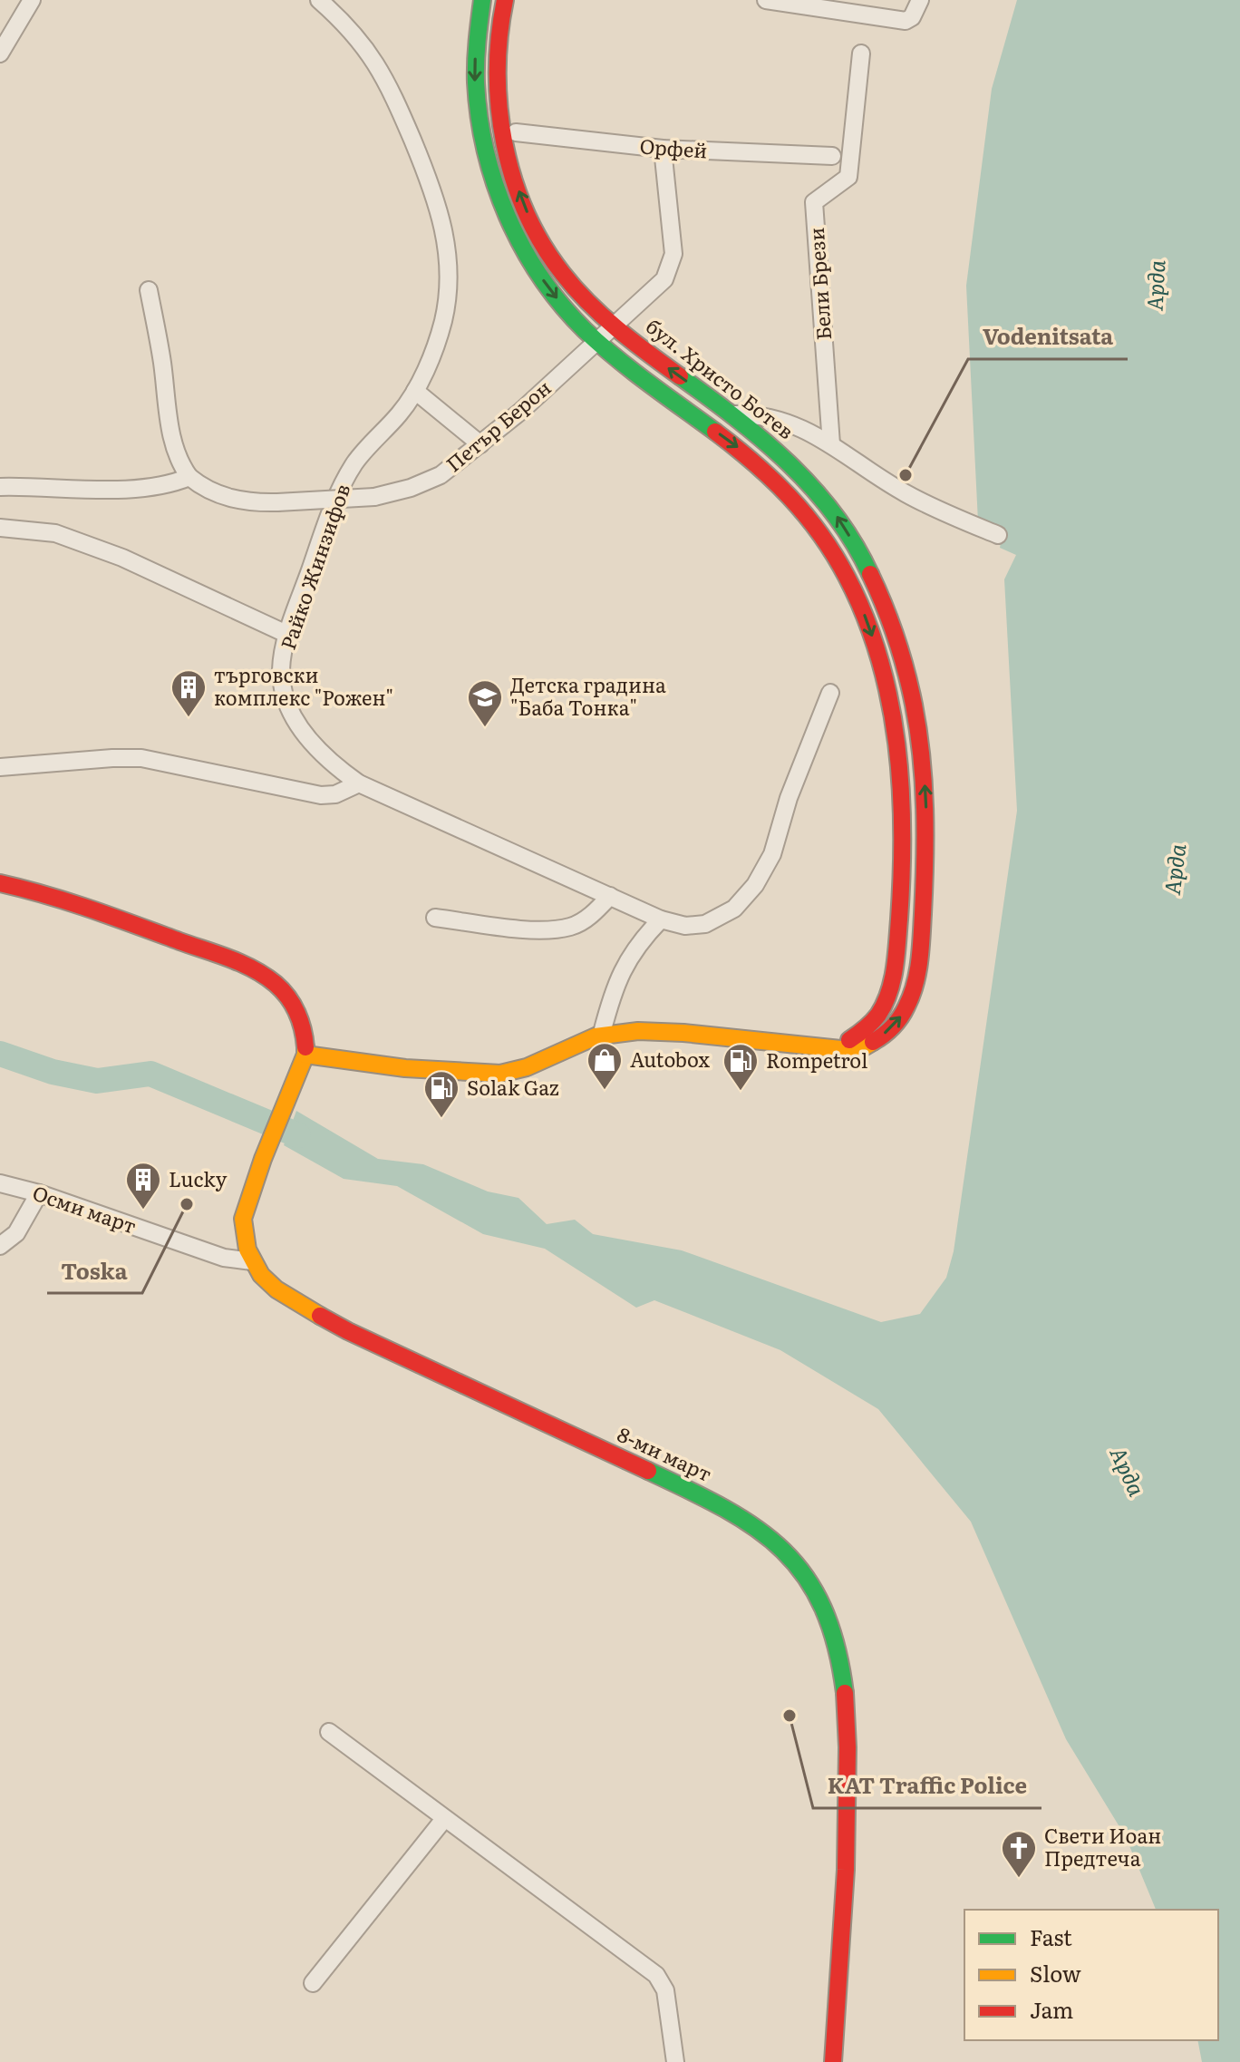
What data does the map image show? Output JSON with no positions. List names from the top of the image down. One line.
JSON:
{"streets":{"main road":["бул. Христо Ботев","8-ми март"],"street":["Орфей","Бели Брези","Петър Берон","Райко Жинзифов","Осми март"]},"crossings":[["Орфей","Петър Берон"],["бул. Христо Ботев","Петър Берон"],["бул. Христо Ботев","8-ми март"],["Осми март","8-ми март"]],"one_way":["бул. Христо Ботев"],"water":["Арда"],"places":{"other":["Vodenitsata","Toska","KAT Traffic Police"],"building":["търговски комплекс \"Рожен\"","Lucky"],"school or university":["Детска градина \"Баба Тонка\""],"shop":["Autobox"],"fuel station":["Rompetrol","Solak Gaz"],"church":["Свети Иоан Предтеча"]},"legend":["Fast","Slow","Jam"]}
